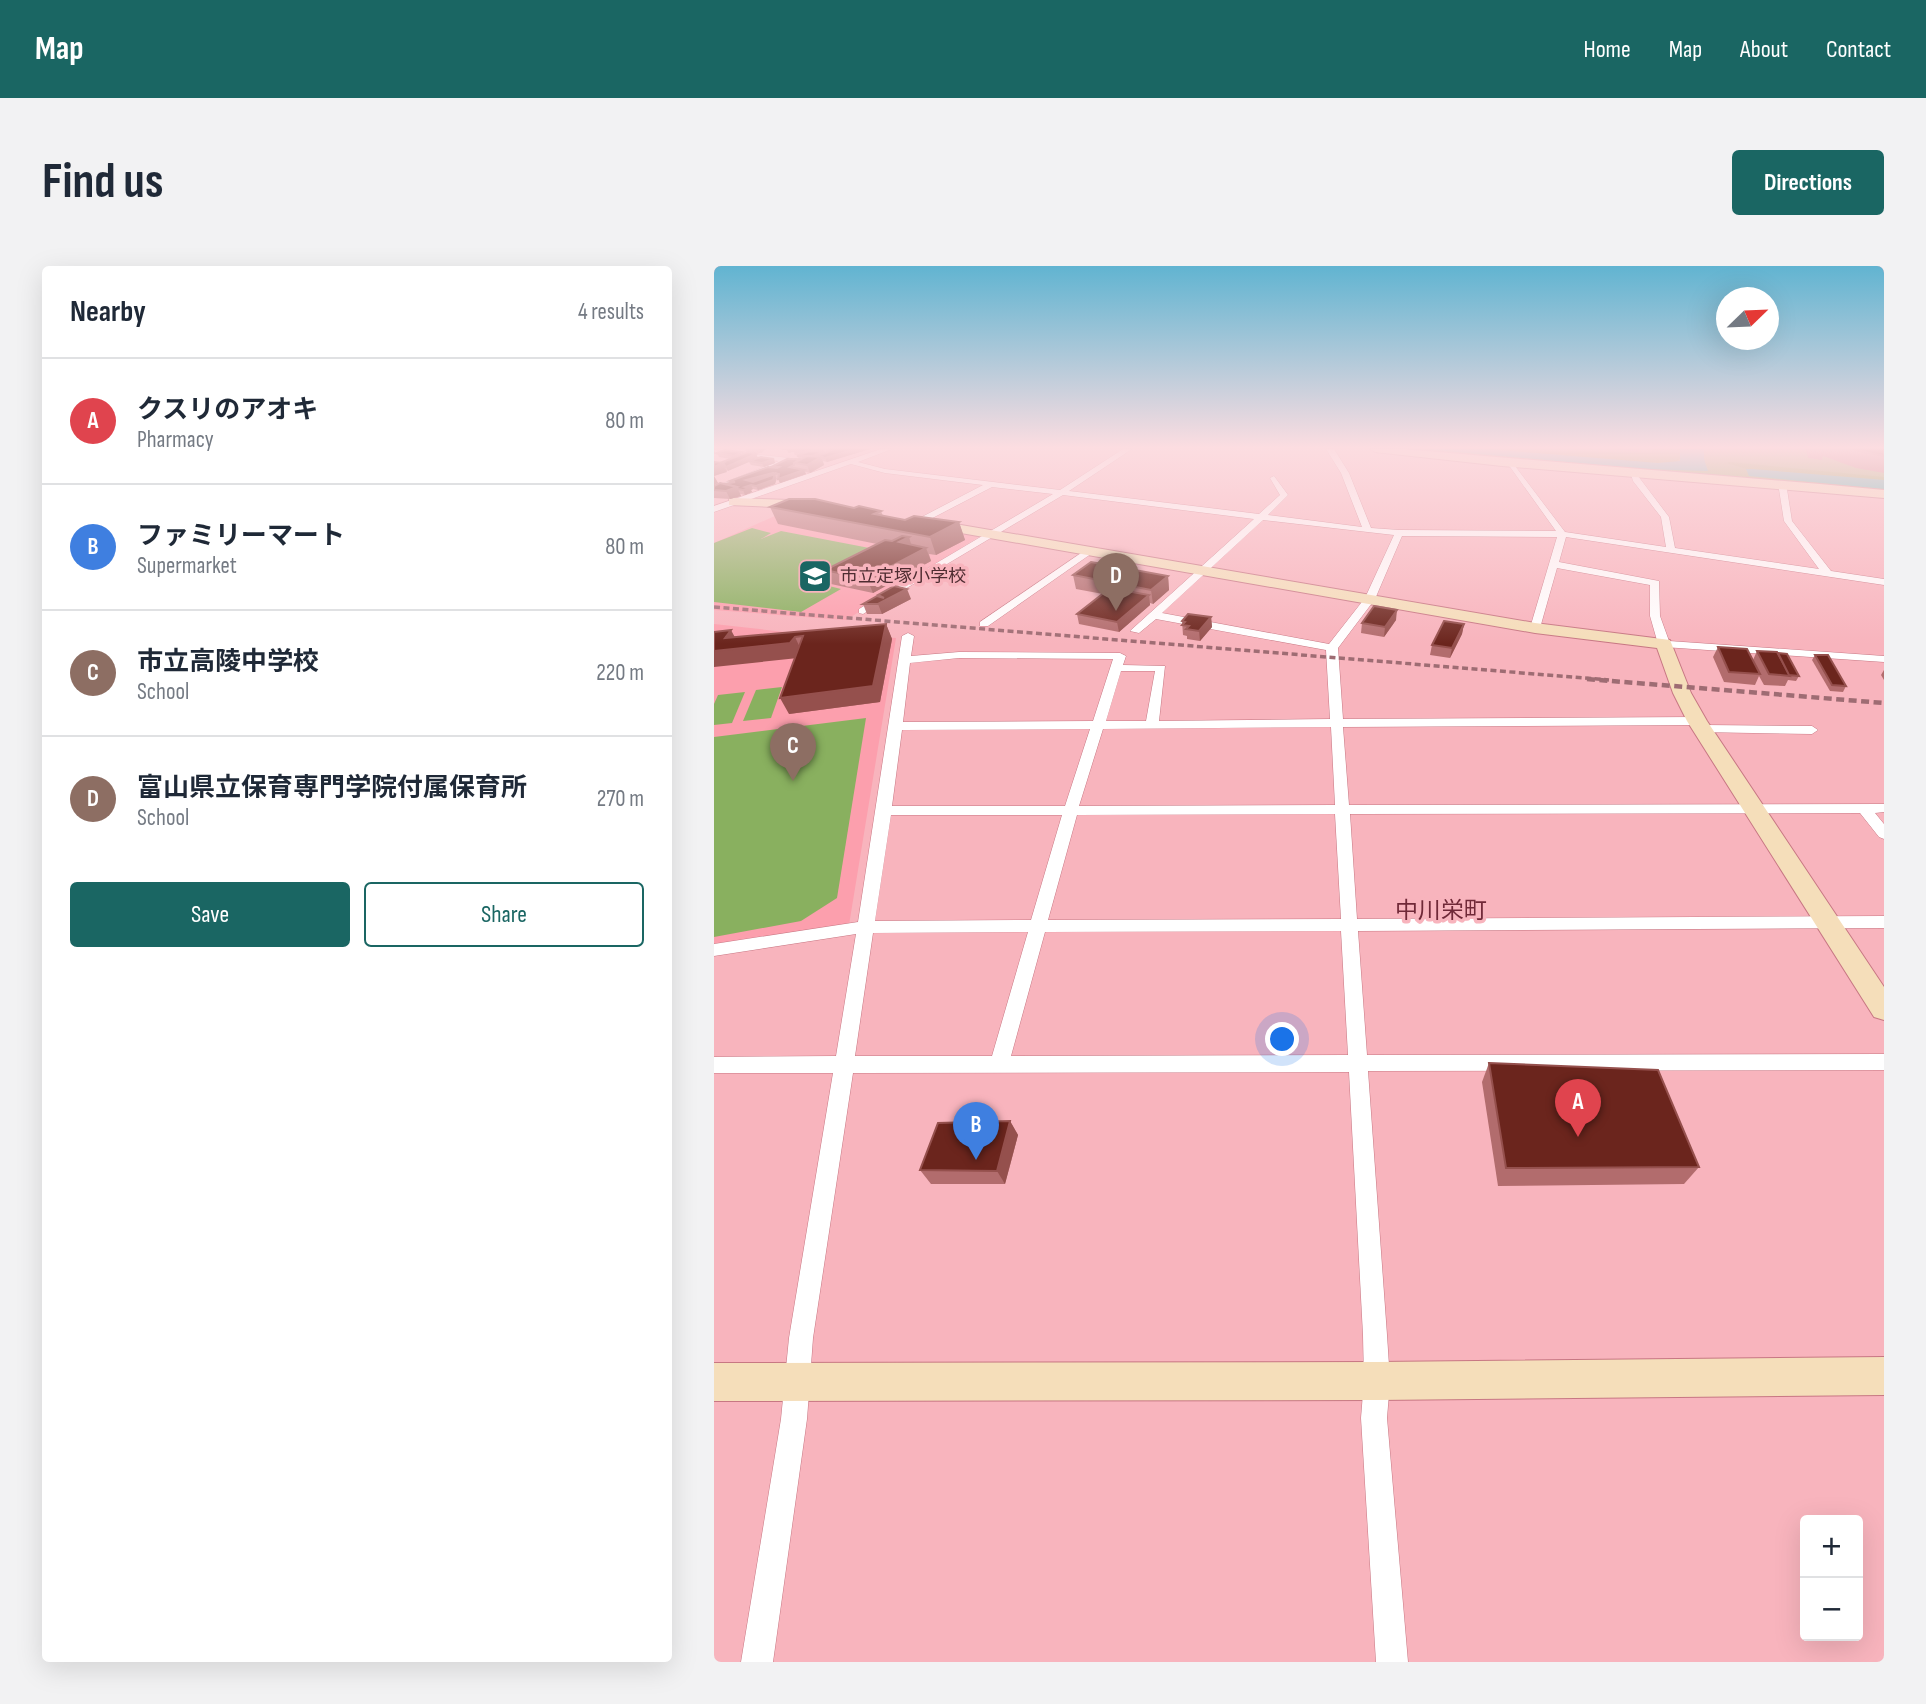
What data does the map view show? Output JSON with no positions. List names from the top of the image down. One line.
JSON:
{"districts":["中川栄町"],"places":{"school or university":["市立定塚小学校"]},"north":"top right","page":{"header":"Map","nav":["Home","Map","About","Contact"],"buttons":["Directions",["Save","Share"]],"title":"Find us","heading":["Nearby","4 results"],"list":[{"mark":"A","name":"クスリのアオキ","note":"Pharmacy","value":"80 m"},{"mark":"B","name":"ファミリーマート","note":"Supermarket","value":"80 m"},{"mark":"C","name":"市立高陵中学校","note":"School","value":"220 m"},{"mark":"D","name":"富山県立保育専門学院付属保育所","note":"School","value":"270 m"}],"pins":["D","C","A","B"],"map_buttons":["+","−"]}}
